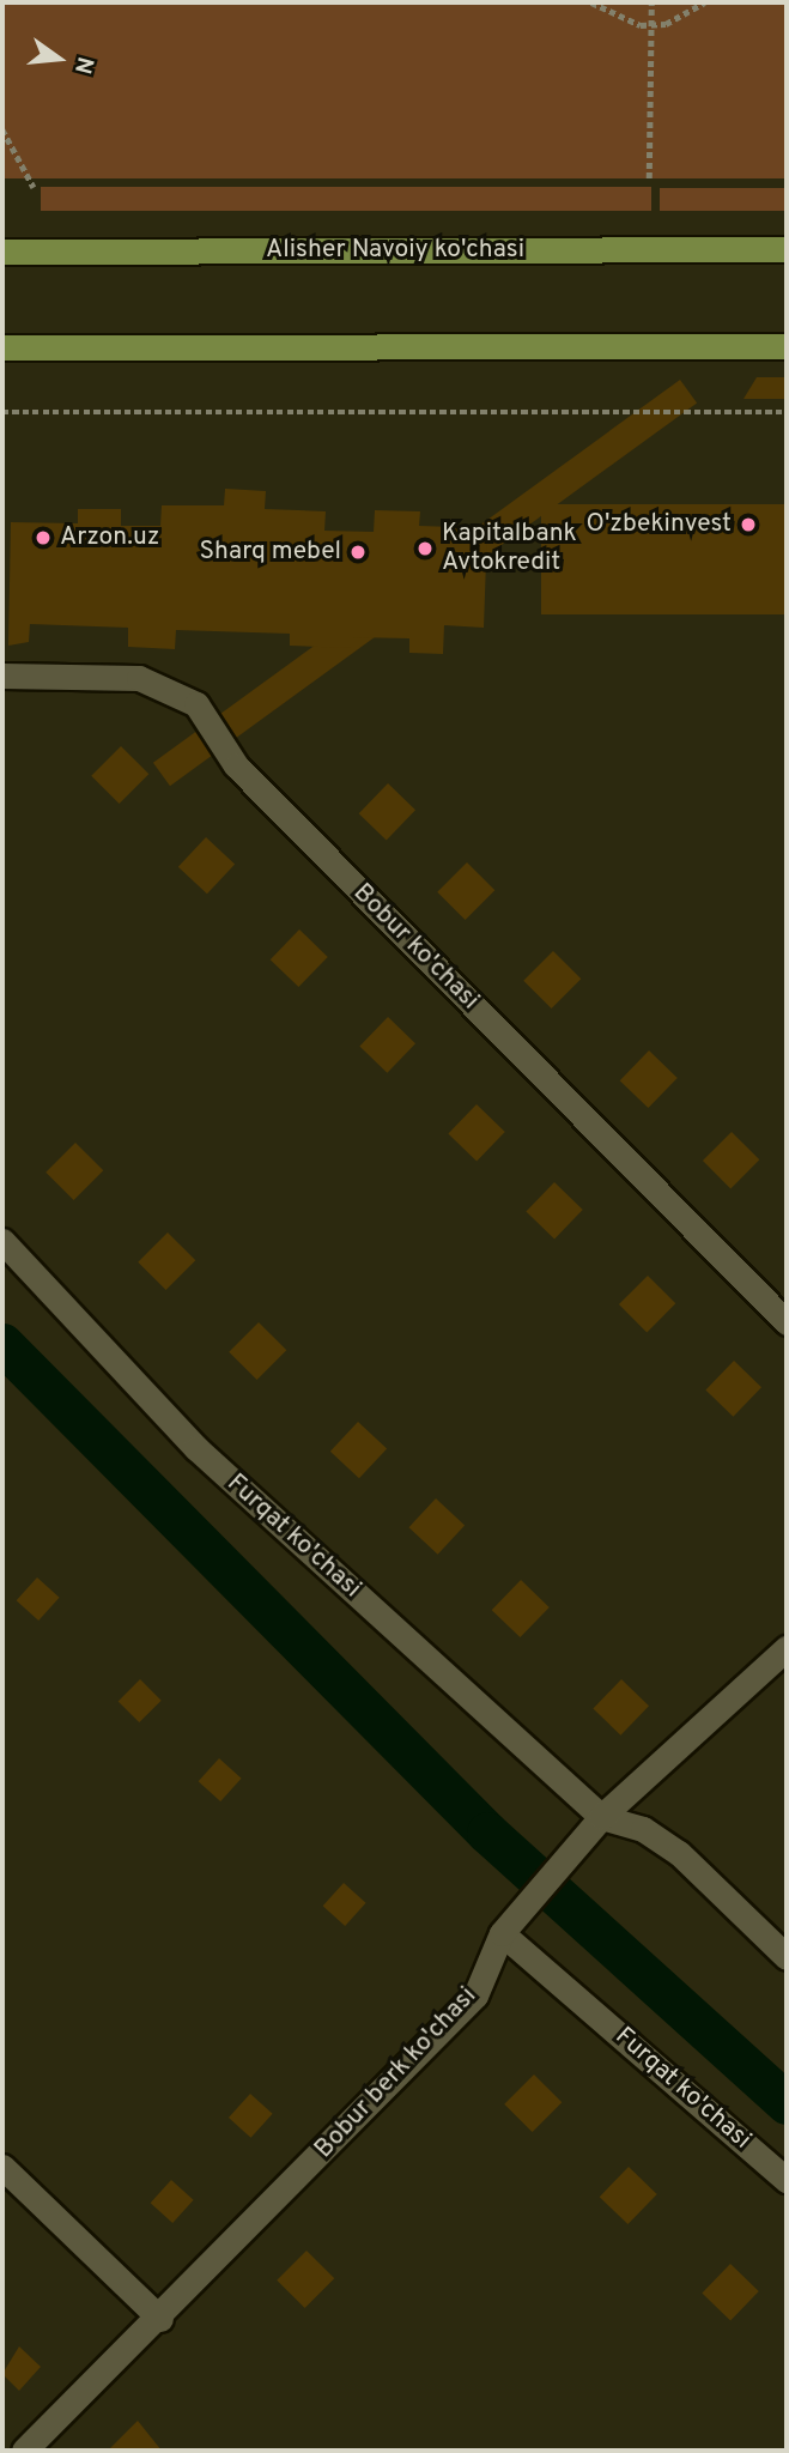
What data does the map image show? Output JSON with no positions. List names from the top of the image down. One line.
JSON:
{"streets":{"main road":["Alisher Navoiy ko'chasi"],"street":["Bobur ko'chasi","Furqat ko'chasi","Bobur berk ko'chasi"]},"crossings":[["Furqat ko'chasi","Bobur berk ko'chasi"]],"places":["O'zbekinvest","Arzon.uz","Kapitalbank Avtokredit","Sharq mebel"],"north":"right"}
